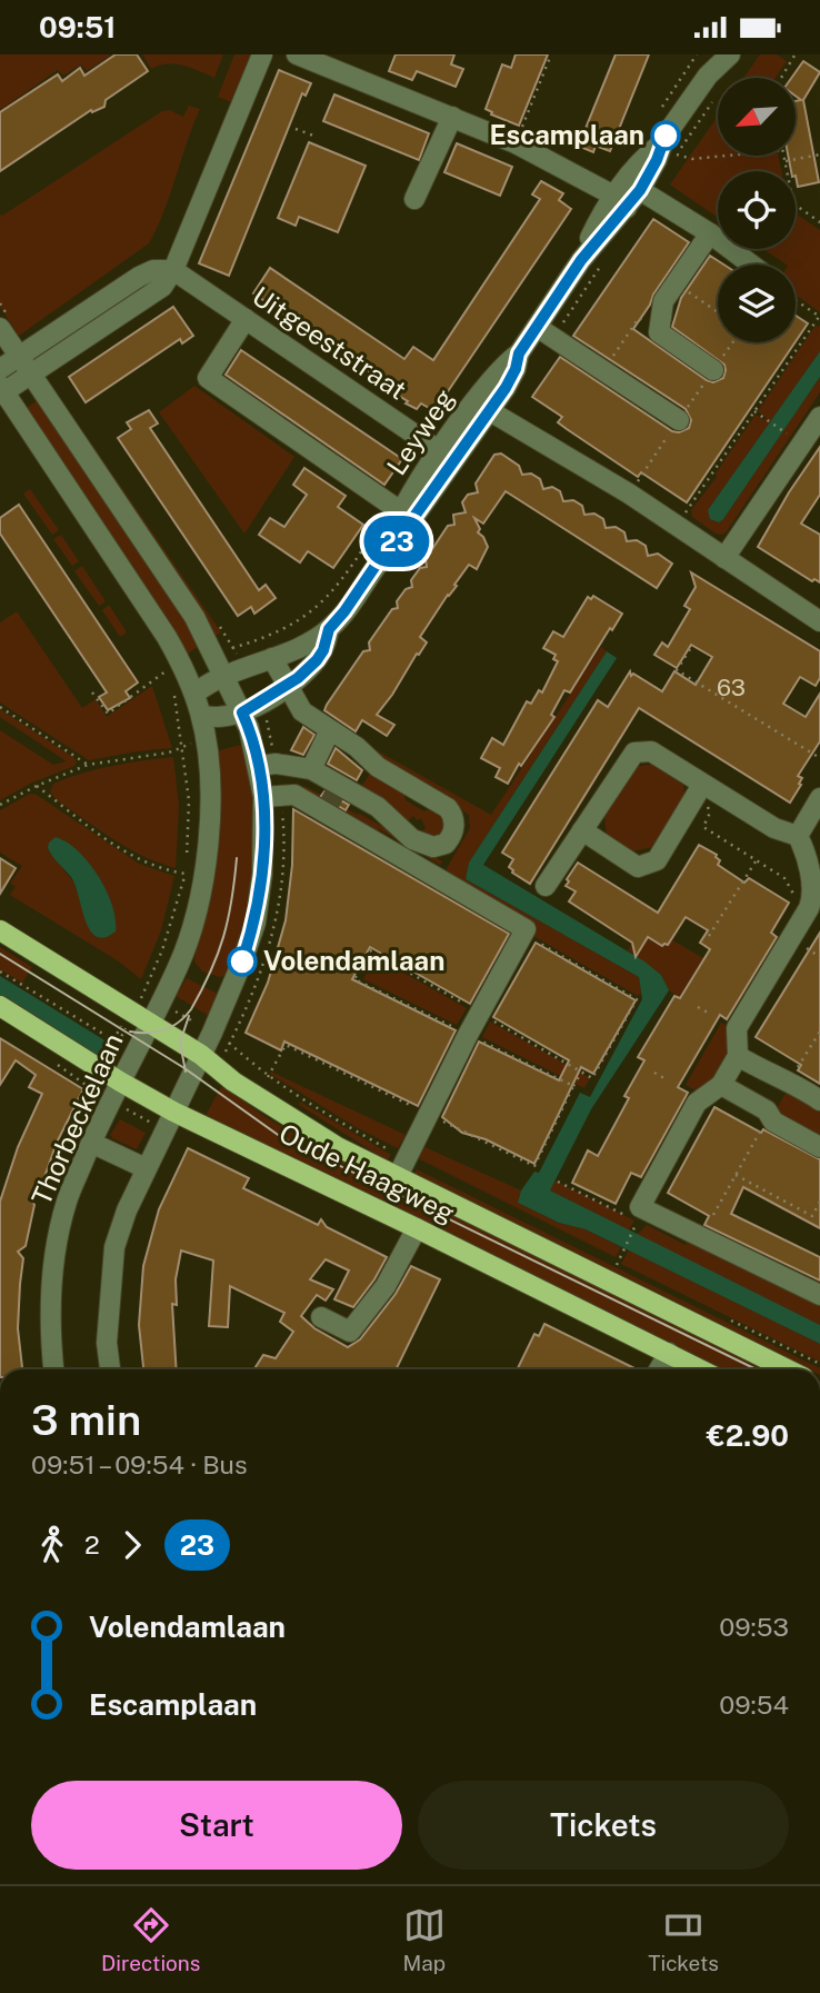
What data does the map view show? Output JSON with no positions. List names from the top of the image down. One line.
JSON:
{"streets":{"main road":["Oude Haagweg"],"street":["Uitgeeststraat","Leyweg","Thorbeckelaan"]},"crossings":[["Uitgeeststraat","Leyweg"],["Thorbeckelaan","Oude Haagweg"]],"places":["Escamplaan","Volendamlaan"],"lines":["bus line 23"],"house_numbers":["63"],"north":"bottom left","page":{"status":"09:51","on_map":"23","heading":["3 min","09:51 – 09:54 · Bus","€2.90"],"legs":["2","23"],"list":[{"name":"Volendamlaan","value":"09:53"},{"name":"Escamplaan","value":"09:54"}],"buttons":["Start","Tickets"],"tabs":["Directions","Map","Tickets"]}}
